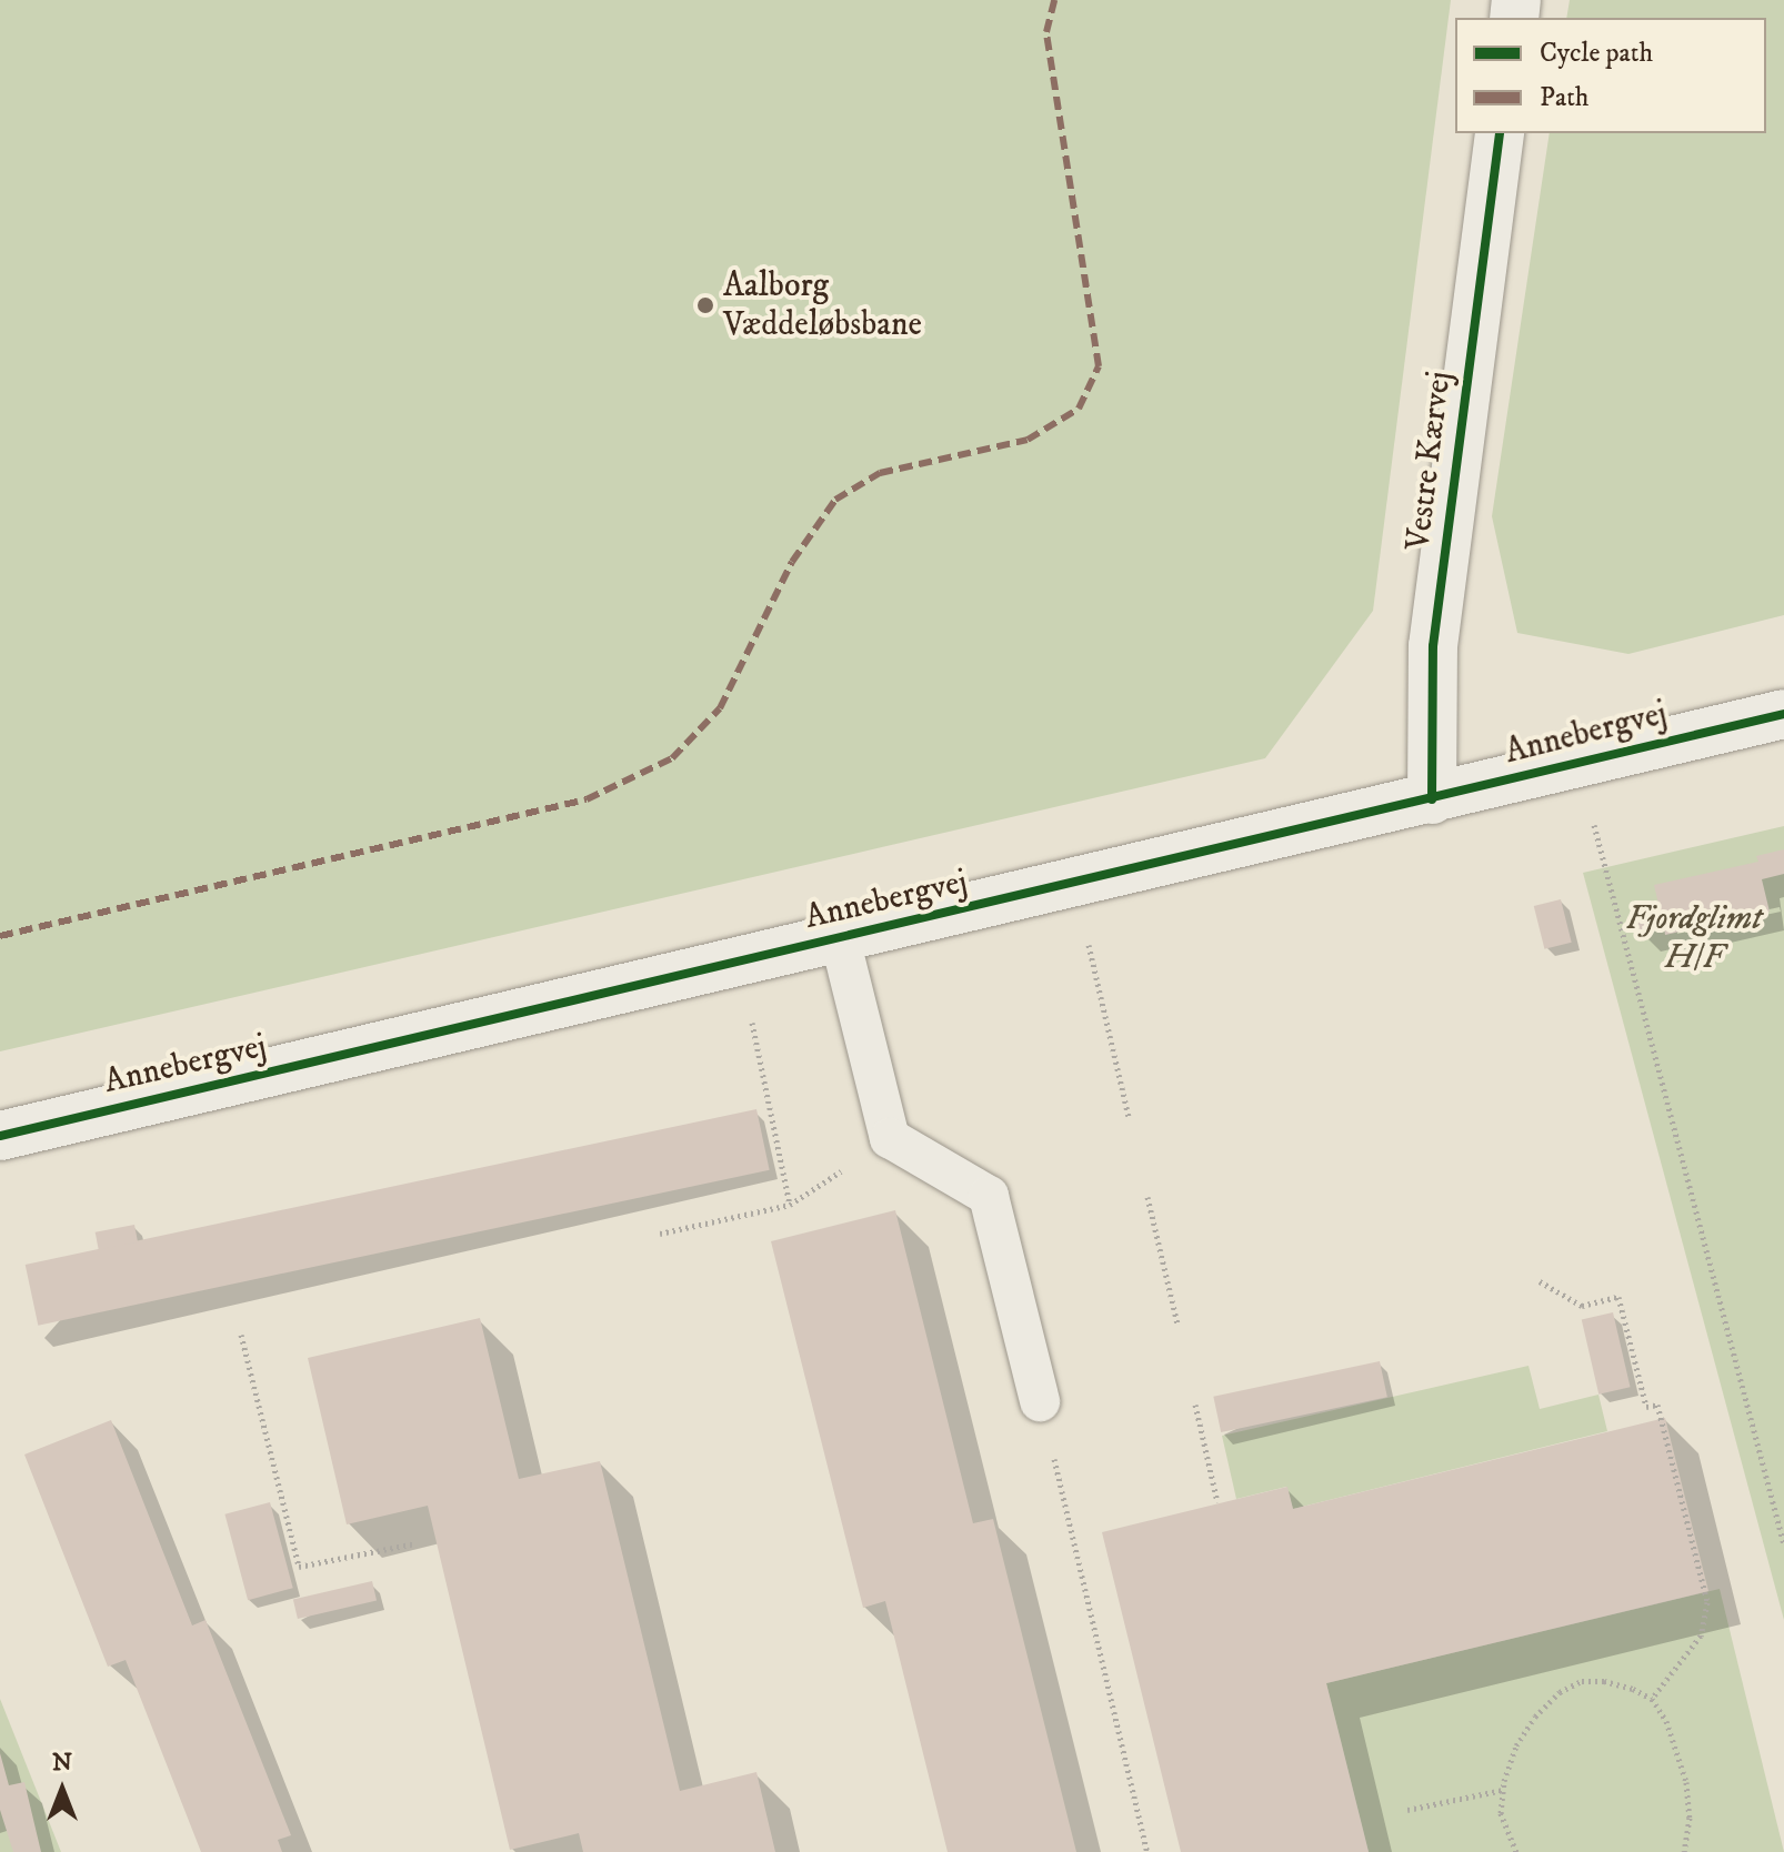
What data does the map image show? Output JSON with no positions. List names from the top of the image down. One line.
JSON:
{"streets":{"street":["Vestre Kærvej","Annebergvej"]},"crossings":[["Vestre Kærvej","Annebergvej"]],"parks":["Fjordglimt H/F"],"places":["Aalborg Væddeløbsbane"],"legend":["Cycle path","Path"],"north":"top"}
